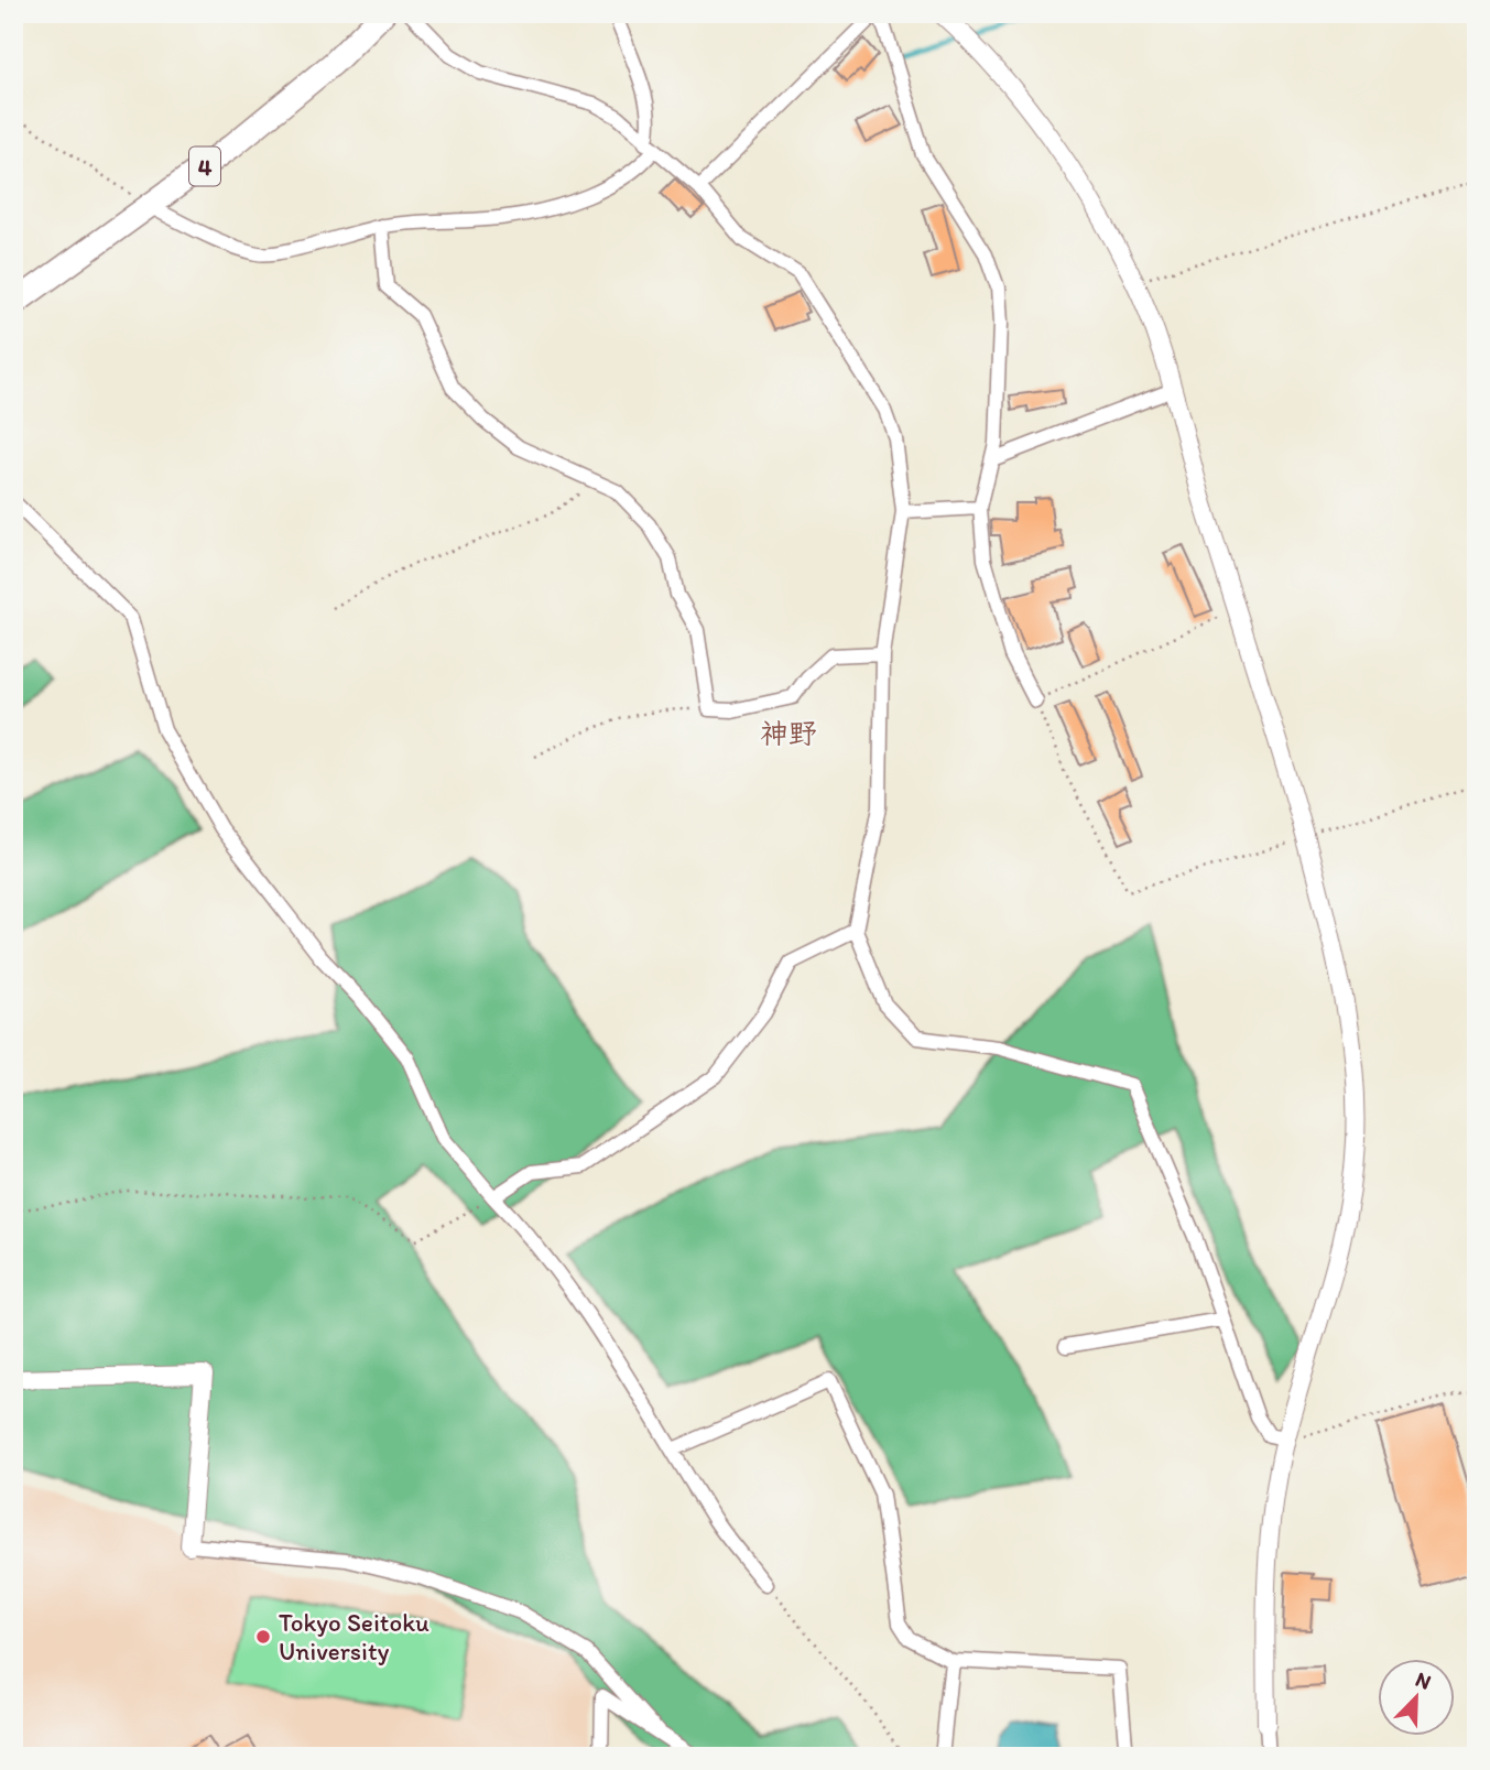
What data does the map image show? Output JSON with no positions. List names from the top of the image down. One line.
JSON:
{"streets":{"main road":["4"]},"districts":["神野"],"places":["Tokyo Seitoku University"],"north":"top right"}
